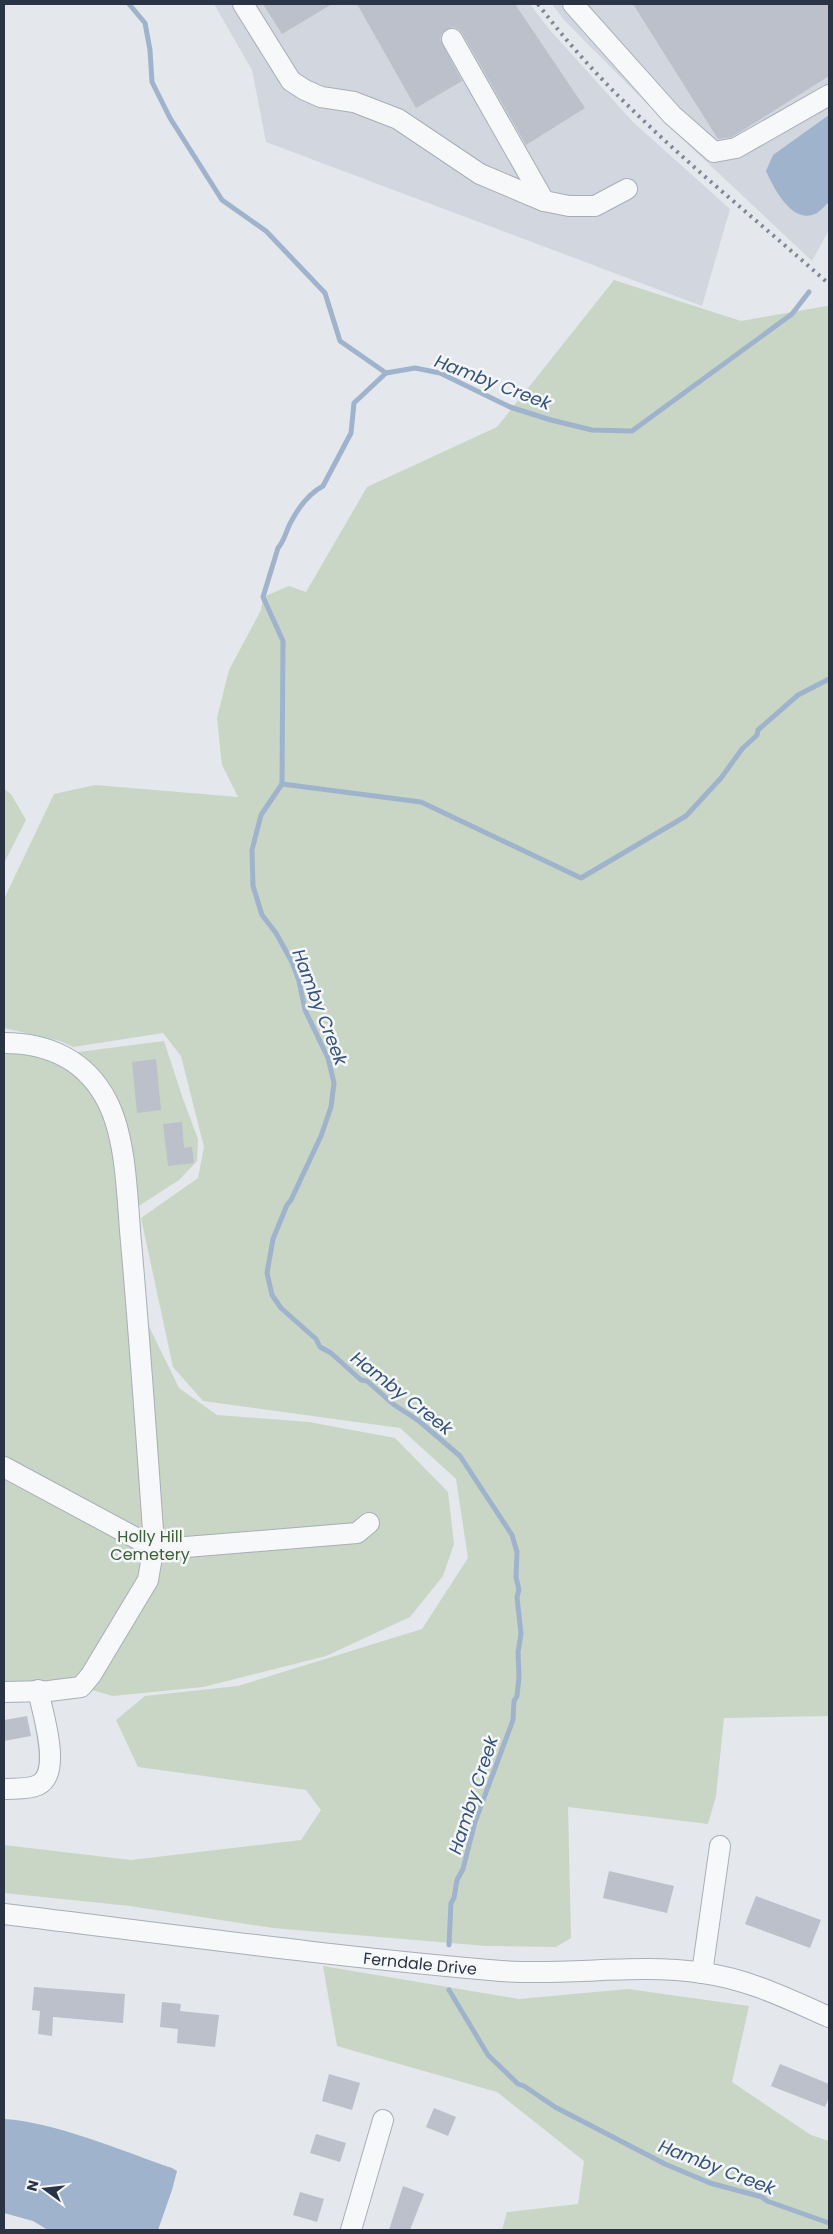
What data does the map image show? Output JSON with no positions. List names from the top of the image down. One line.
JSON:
{"streets":{"street":["Ferndale Drive"]},"water":["Hamby Creek"],"parks":["Holly Hill Cemetery"],"north":"left"}
